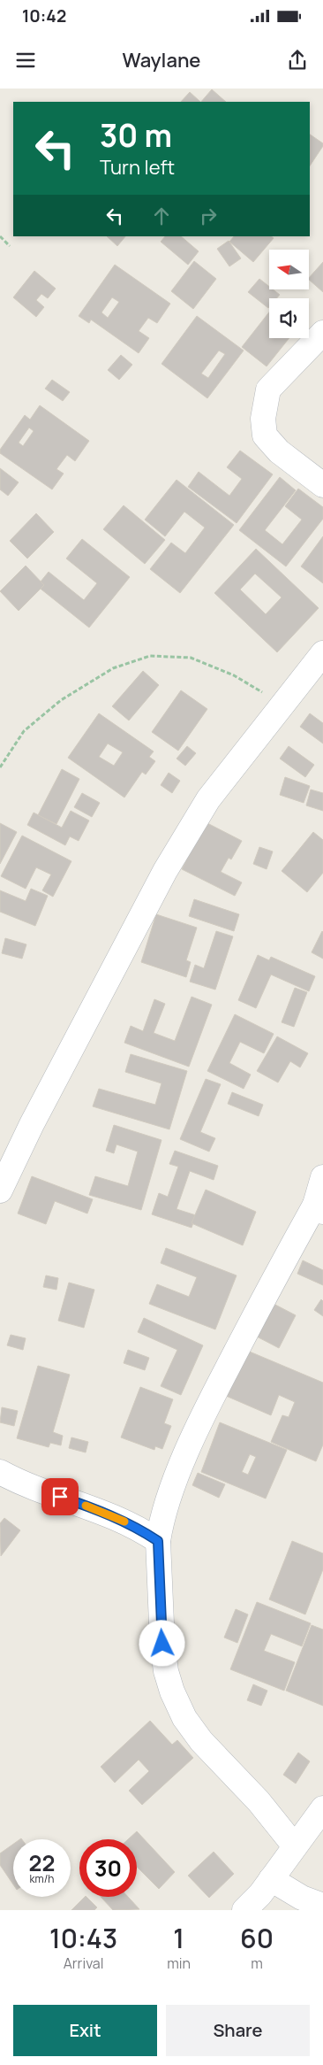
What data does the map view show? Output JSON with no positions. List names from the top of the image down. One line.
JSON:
{"north":"left","page":{"status":"10:42","header":"Waylane","turn":["30 m","Turn left"],"speed":"22 km/h","limit":"30","eta":["10:43","Arrival","1","min","60","m"],"buttons":["Exit","Share"]}}
